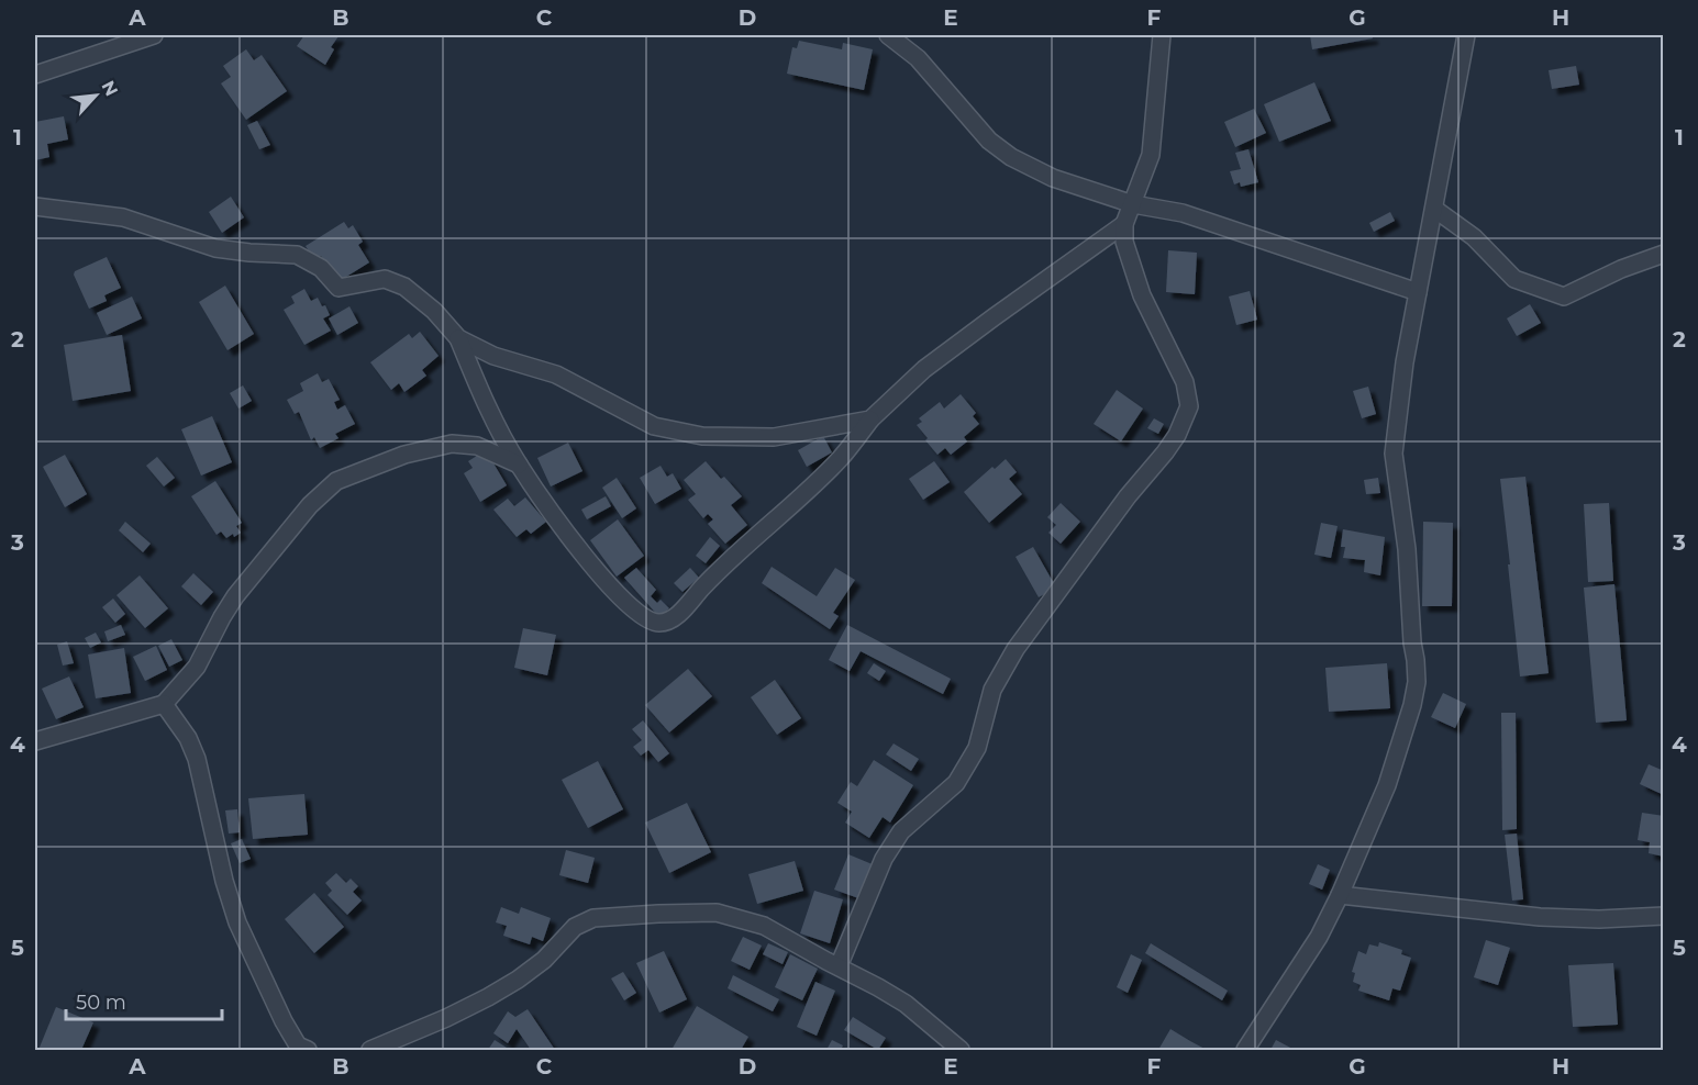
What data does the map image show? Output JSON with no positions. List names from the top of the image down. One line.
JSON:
{"scale_bar":"50 m","north":"top right","grid":{"columns":["A","B","C","D","E","F","G","H"],"rows":["1","2","3","4","5"]}}
